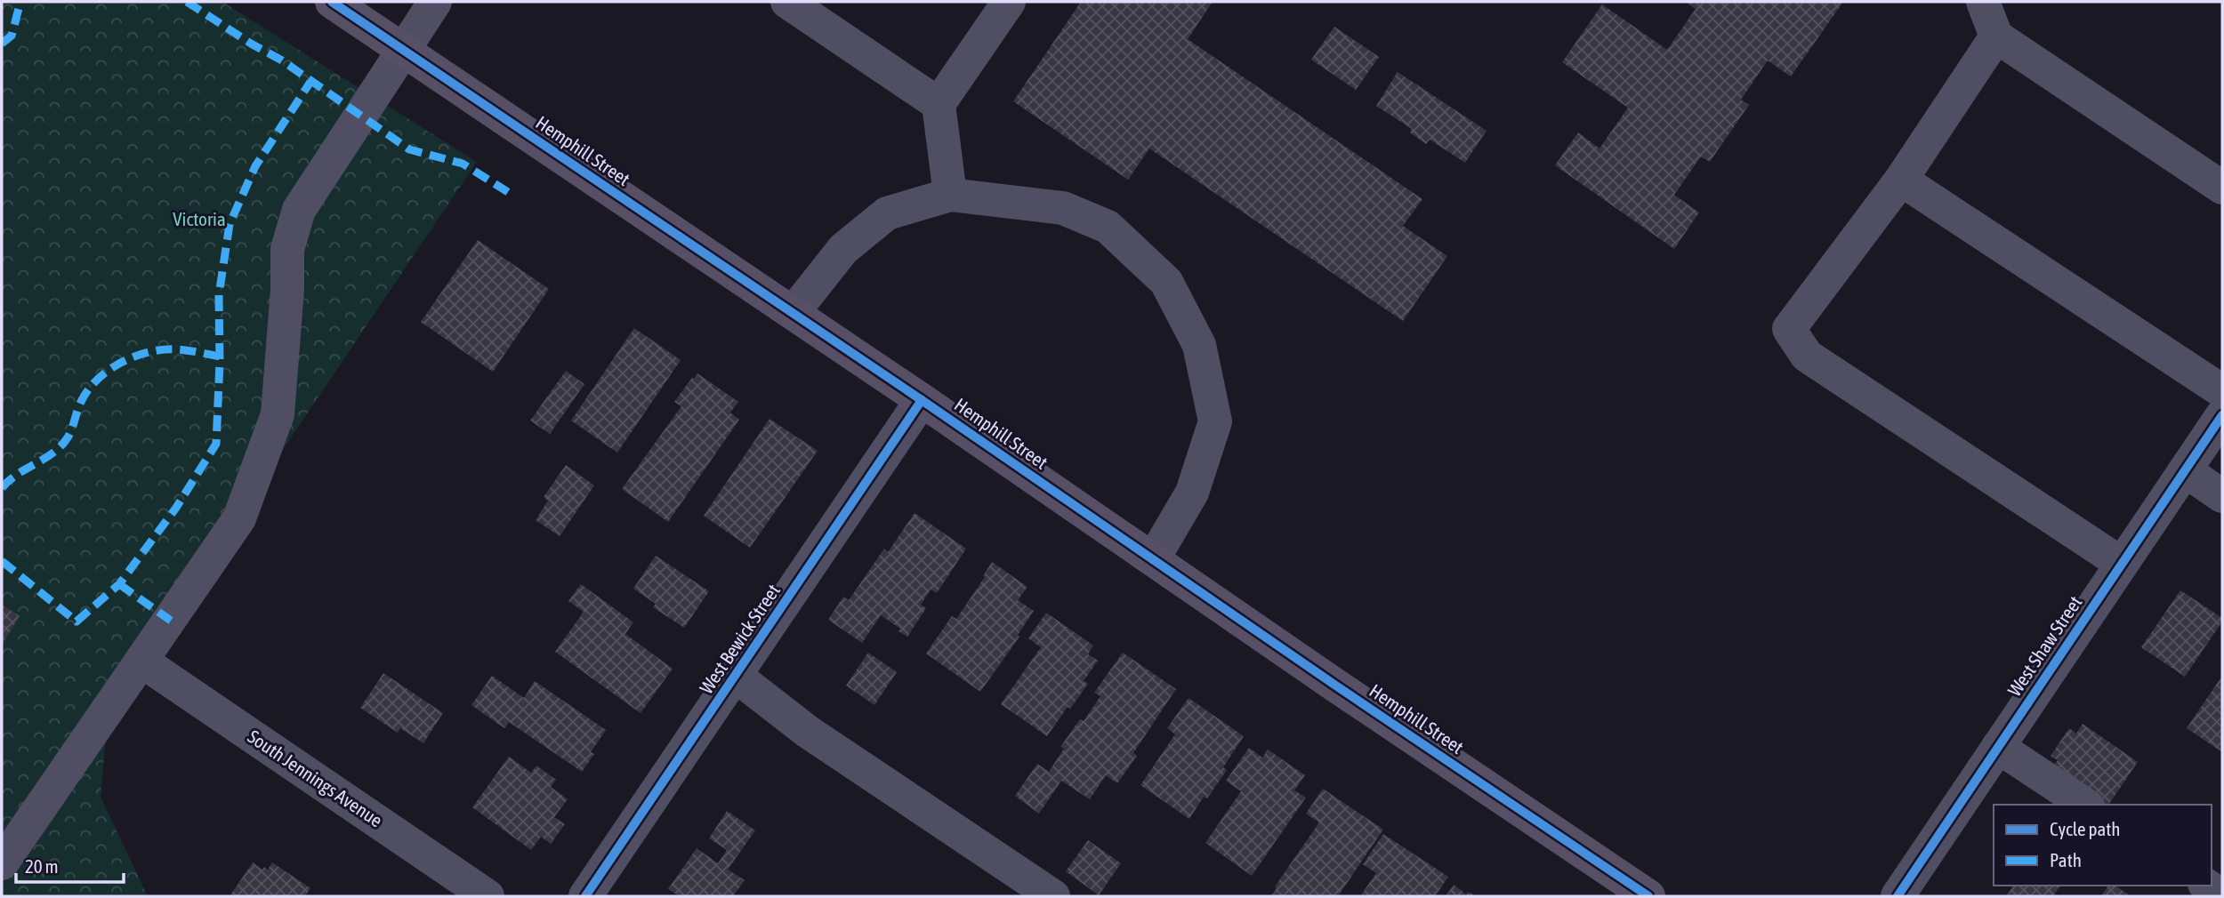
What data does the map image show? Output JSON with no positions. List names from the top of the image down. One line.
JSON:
{"streets":{"main road":["Hemphill Street"],"street":["West Bewick Street","West Shaw Street","South Jennings Avenue"]},"crossings":[["Hemphill Street","West Bewick Street"]],"parks":["Victoria"],"legend":["Cycle path","Path"],"scale_bar":"20 m"}
